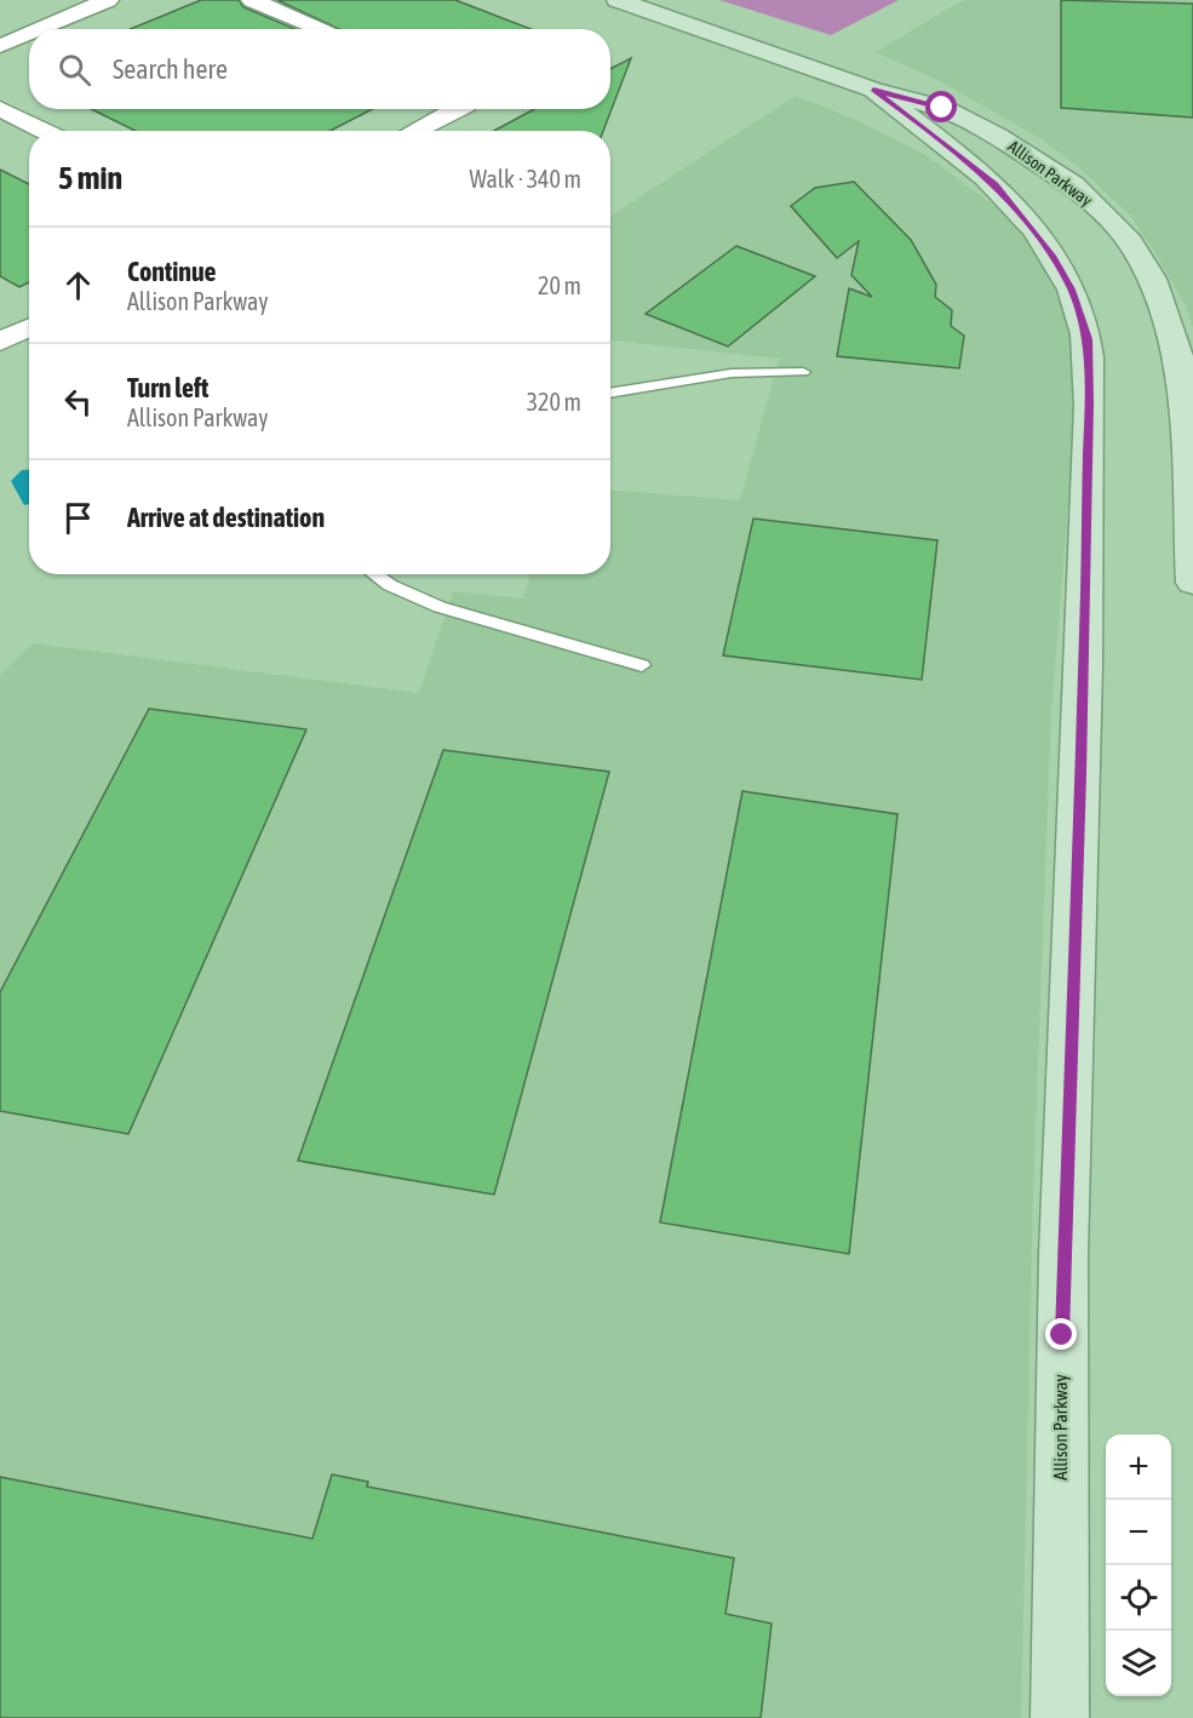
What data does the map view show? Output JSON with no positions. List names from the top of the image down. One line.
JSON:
{"streets":{"street":["Allison Parkway"]},"page":{"search":"Search here","heading":["5 min","Walk · 340 m"],"list":[["Continue","Allison Parkway","20 m"],["Turn left","Allison Parkway","320 m"],"Arrive at destination"],"map_buttons":["+","−"]}}
